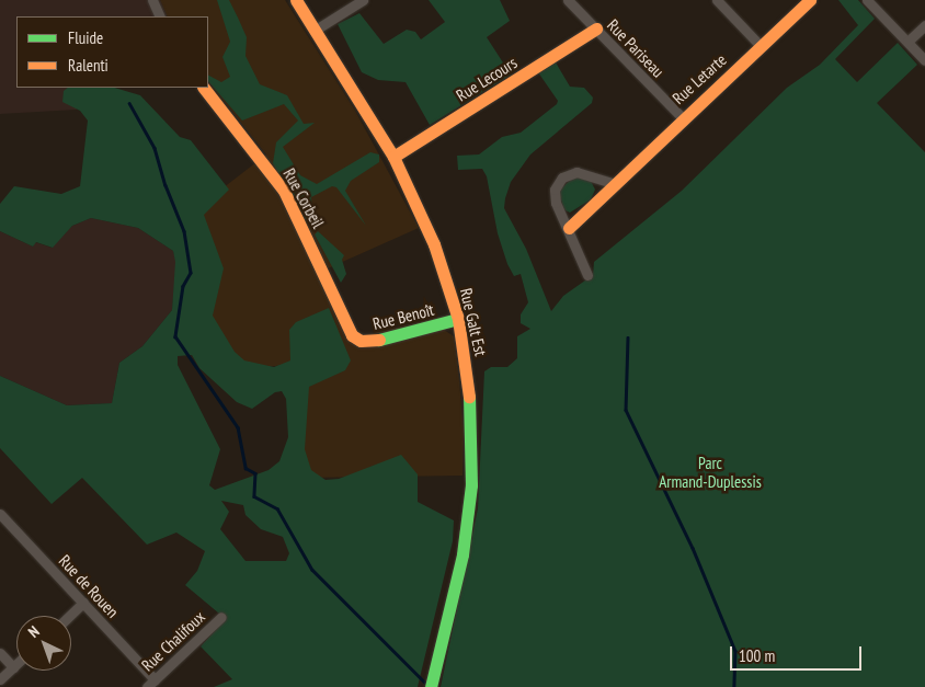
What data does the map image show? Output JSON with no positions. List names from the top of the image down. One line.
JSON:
{"streets":{"street":["Rue Pariseau","Rue Lecours","Rue Letarte","Rue Corbeil","Rue Benoît","Rue Galt Est","Rue de Rouen","Rue Chalifoux"]},"crossings":[["Rue Pariseau","Rue Lecours"],["Rue Pariseau","Rue Letarte"],["Rue Lecours","Rue Galt Est"],["Rue Corbeil","Rue Benoît"],["Rue Benoît","Rue Galt Est"],["Rue de Rouen","Rue Chalifoux"]],"parks":["Parc Armand-Duplessis"],"legend":["Fluide","Ralenti"],"scale_bar":"100 m","north":"top left"}
